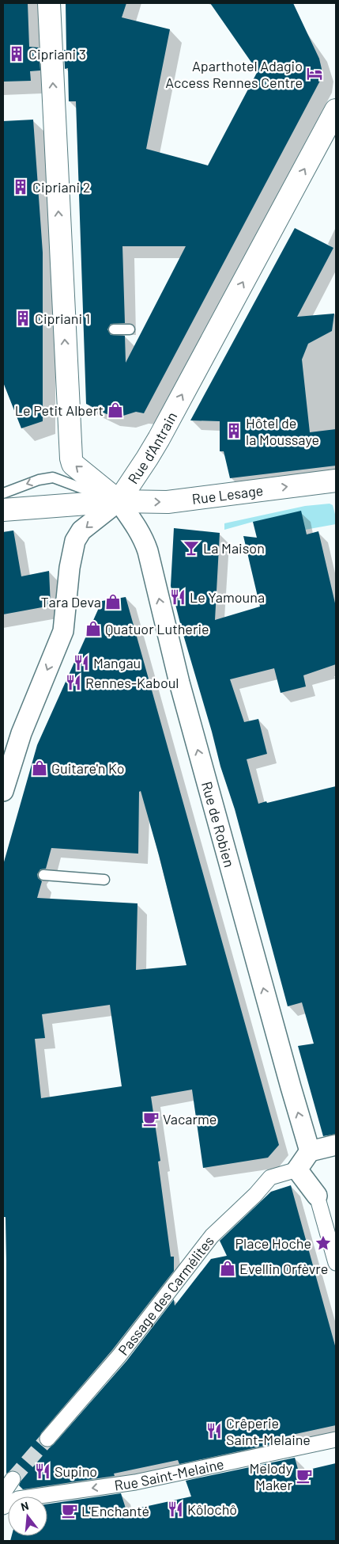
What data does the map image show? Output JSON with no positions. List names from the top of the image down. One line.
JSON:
{"streets":{"main road":["Rue d'Antrain","Rue Lesage"],"street":["Rue de Robien","Passage des Carmélites","Rue Saint-Melaine"]},"crossings":[["Rue d'Antrain","Rue Lesage"],["Rue d'Antrain","Rue de Robien"],["Rue Lesage","Rue de Robien"]],"one_way":["Rue Lesage","Rue de Robien","Rue Saint-Melaine"],"places":{"building":["Cipriani 3","Cipriani 2","Cipriani 1","Hôtel de la Moussaye"],"hotel":["Aparthotel Adagio Access Rennes Centre"],"shop":["Le Petit Albert","Tara Deva","Quatuor Lutherie","Guitare'n Ko","Evellin Orfèvre"],"bar":["La Maison"],"restaurant":["Le Yamouna","Mangau","Rennes-Kaboul","Crêperie Saint-Melaine","Supino","Kôlochô"],"cafe":["Vacarme","Melody Maker","L'Enchanté"],"place":["Place Hoche"]},"north":"top"}
